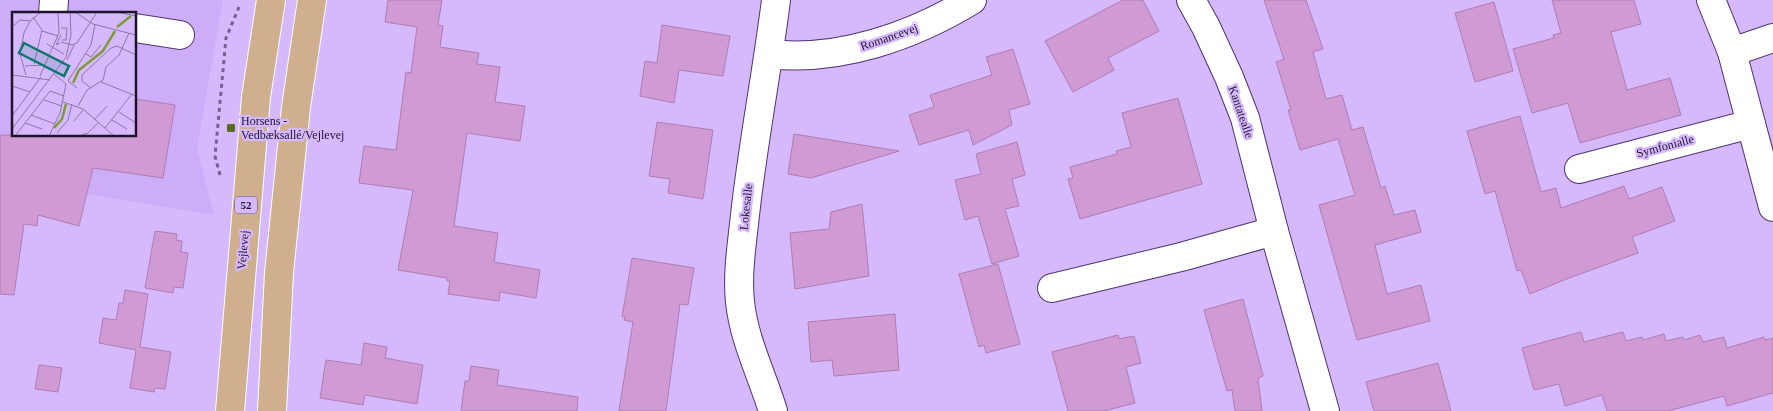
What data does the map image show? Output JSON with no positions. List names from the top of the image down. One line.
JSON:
{"streets":{"main road":["52","Vejlevej"],"street":["Romancevej","Kantatealle","Symfonialle","Lokesalle"]},"crossings":[["Romancevej","Lokesalle"]],"places":{"transit":["Horsens - Vedbæksallé/Vejlevej"]}}
